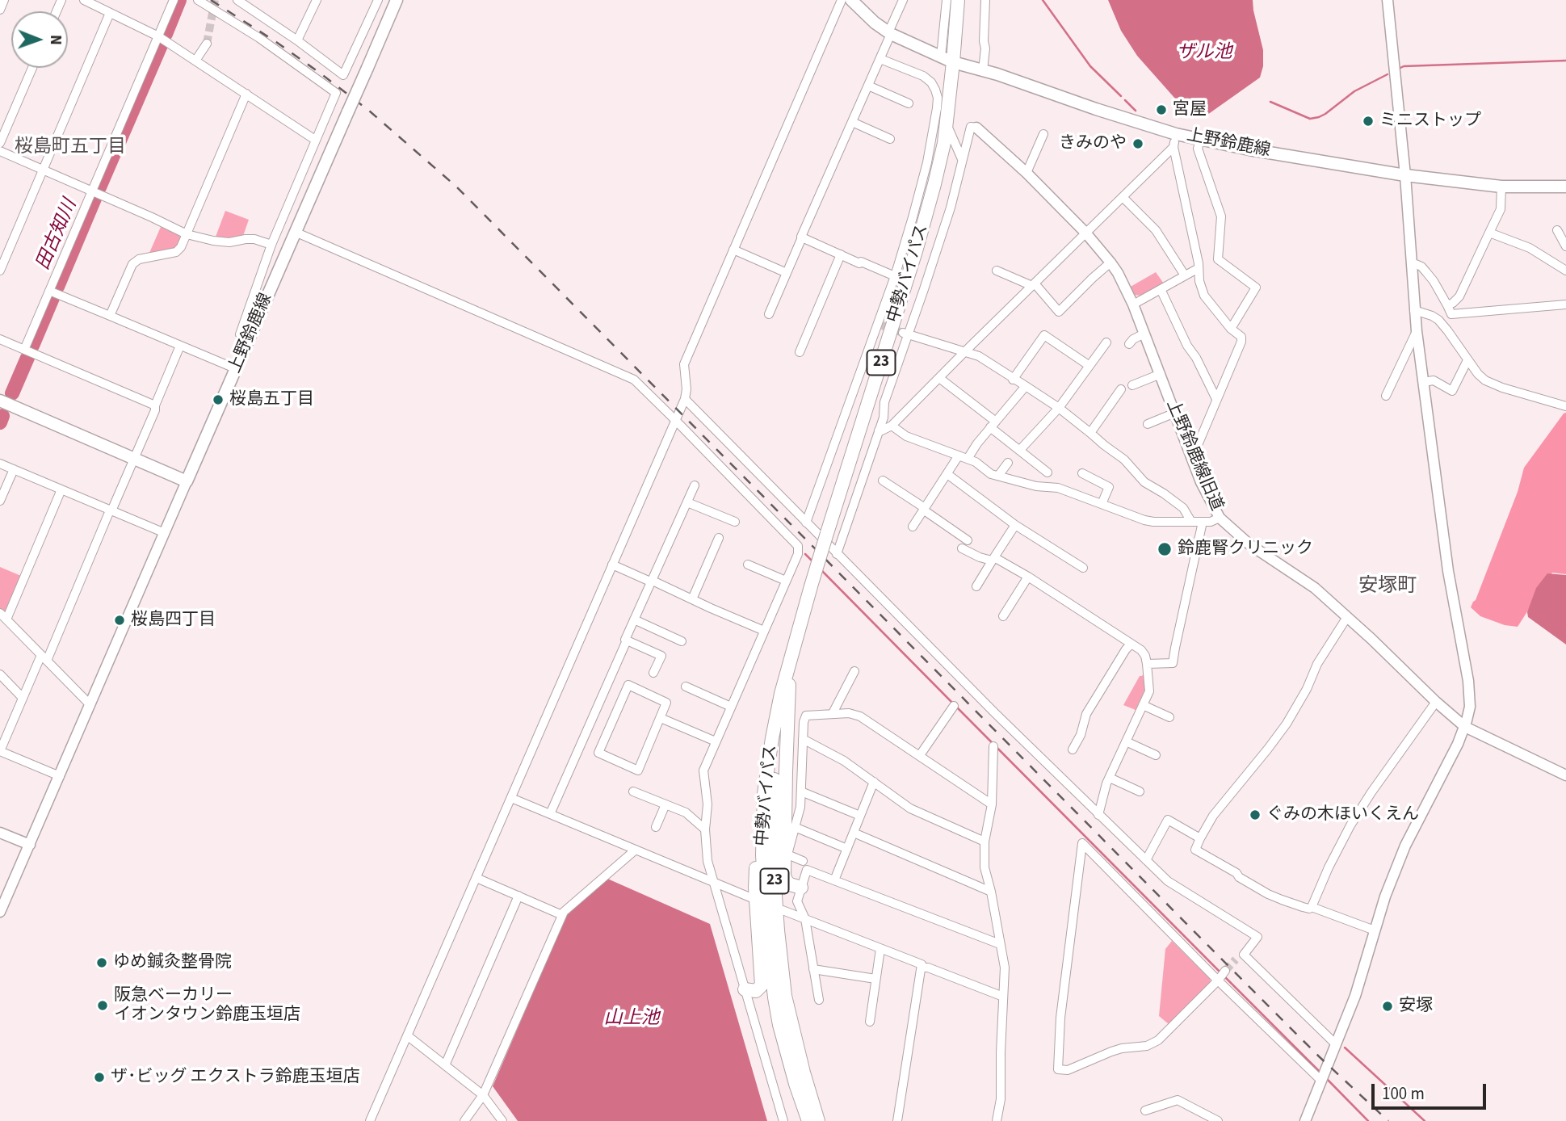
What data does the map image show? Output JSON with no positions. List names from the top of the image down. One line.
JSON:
{"streets":{"highway":["中勢バイパス","23"],"main road":["上野鈴鹿線"],"street":["上野鈴鹿線旧道"]},"crossings":[["上野鈴鹿線","中勢バイパス"]],"districts":["桜島町五丁目","安塚町"],"water":["ザル池","田古知川","山上池"],"places":["宮屋","ミニストップ","きみのや","桜島五丁目","鈴鹿腎クリニック","桜島四丁目","ぐみの木ほいくえん","ゆめ鍼灸整骨院","阪急ベーカリー イオンタウン鈴鹿玉垣店","安塚","ザ･ビッグ エクストラ鈴鹿玉垣店"],"scale_bar":"100 m","north":"right"}
